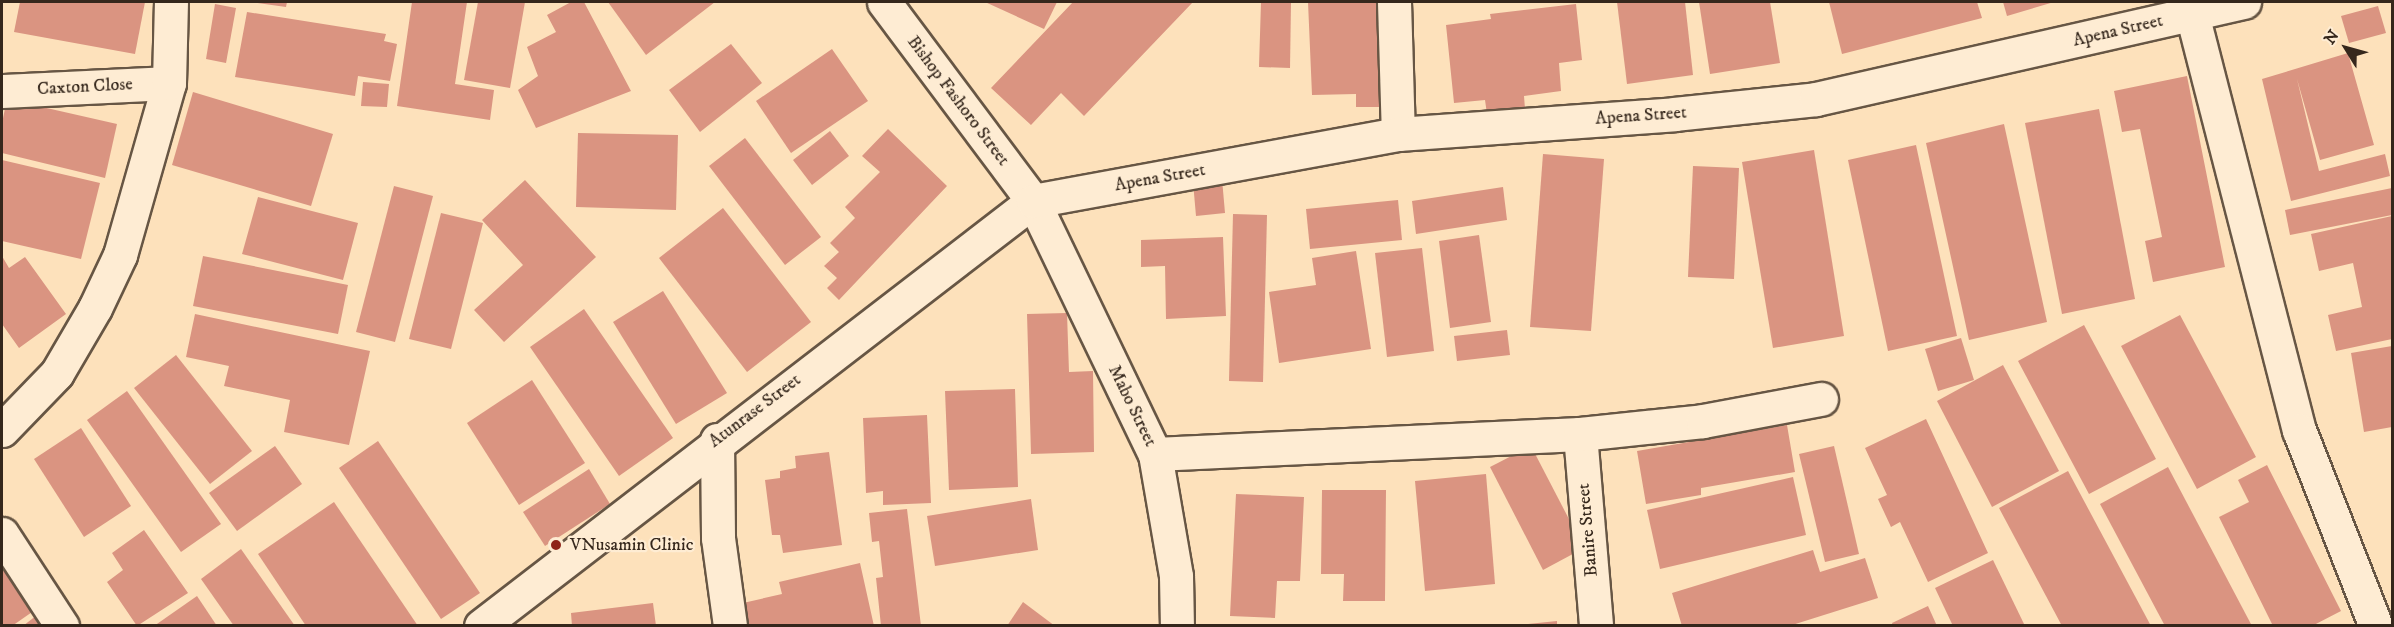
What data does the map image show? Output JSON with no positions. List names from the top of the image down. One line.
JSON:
{"streets":{"street":["Apena Street","Caxton Close","Bishop Fashoro Street","Mabo Street","Atunrase Street","Banire Street"]},"crossings":[["Apena Street","Bishop Fashoro Street"],["Apena Street","Mabo Street"],["Apena Street","Atunrase Street"],["Bishop Fashoro Street","Mabo Street"],["Bishop Fashoro Street","Atunrase Street"],["Mabo Street","Atunrase Street"]],"places":["VNusamin Clinic"],"north":"top left"}
